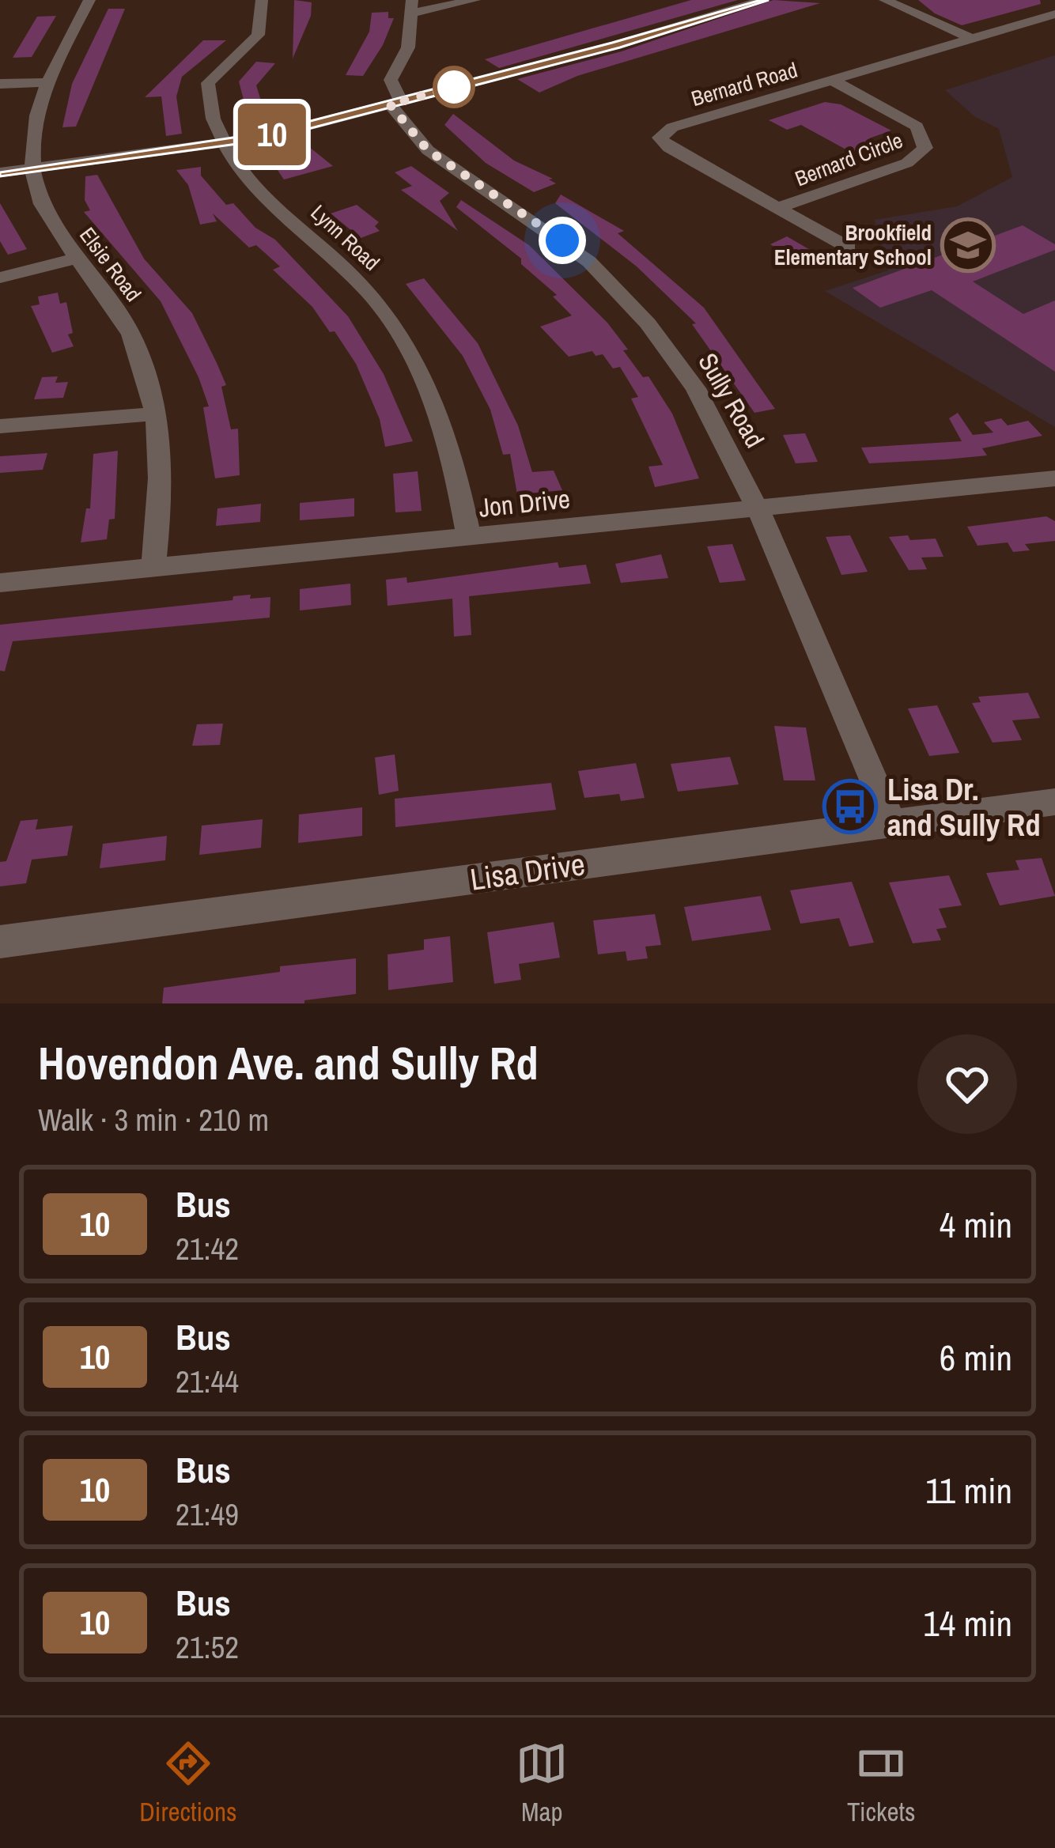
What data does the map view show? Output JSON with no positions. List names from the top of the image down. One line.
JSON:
{"streets":{"street":["Bernard Road","Bernard Circle","Lynn Road","Elsie Road","Sully Road","Jon Drive","Lisa Drive"]},"crossings":[["Bernard Road","Bernard Circle"],["Lynn Road","Jon Drive"],["Elsie Road","Jon Drive"],["Sully Road","Jon Drive"],["Sully Road","Lisa Drive"]],"places":{"school or university":["Brookfield Elementary School"],"bus stop":["Lisa Dr. and Sully Rd"]},"lines":["bus line 10"],"page":{"on_map":"10","heading":["Hovendon Ave. and Sully Rd","Walk · 3 min · 210 m"],"list":[{"mark":"10","name":"Bus","note":"21:42","value":"4 min"},{"mark":"10","name":"Bus","note":"21:44","value":"6 min"},{"mark":"10","name":"Bus","note":"21:49","value":"11 min"},{"mark":"10","name":"Bus","note":"21:52","value":"14 min"}],"tabs":["Directions","Map","Tickets"]}}
